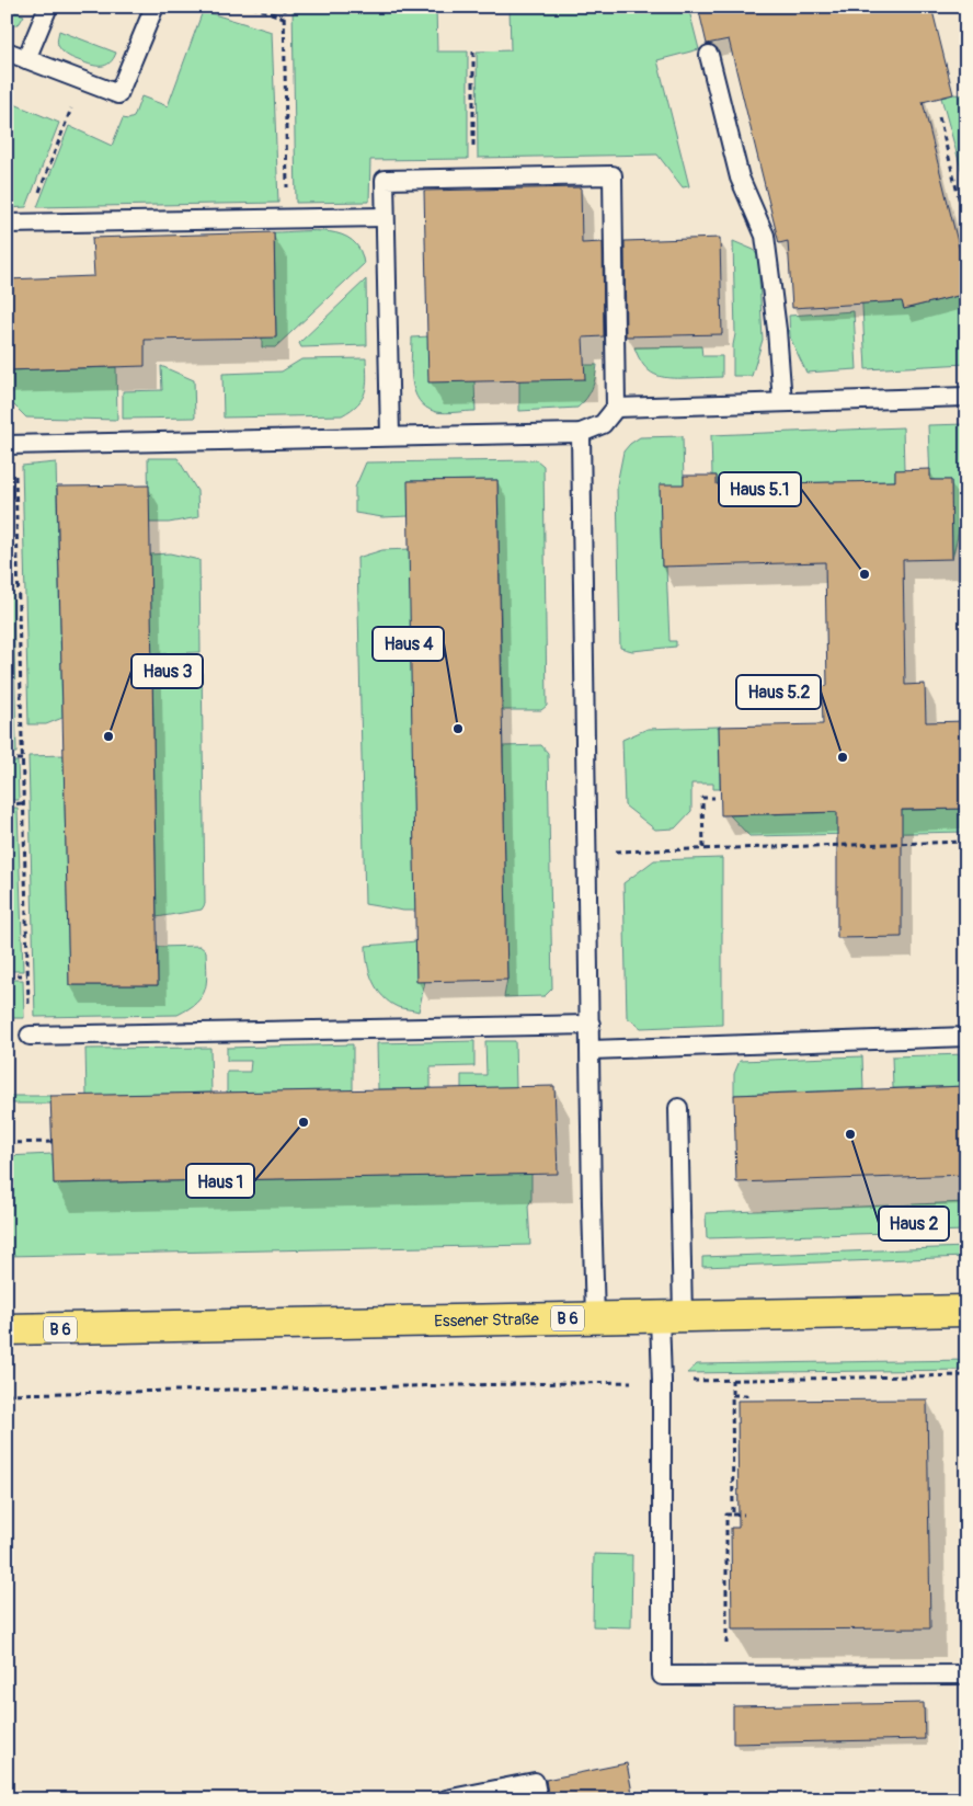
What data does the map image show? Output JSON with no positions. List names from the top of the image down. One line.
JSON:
{"streets":{"main road":["B 6","Essener Straße"]},"places":["Haus 5.1","Haus 4","Haus 3","Haus 5.2","Haus 1","Haus 2"]}
